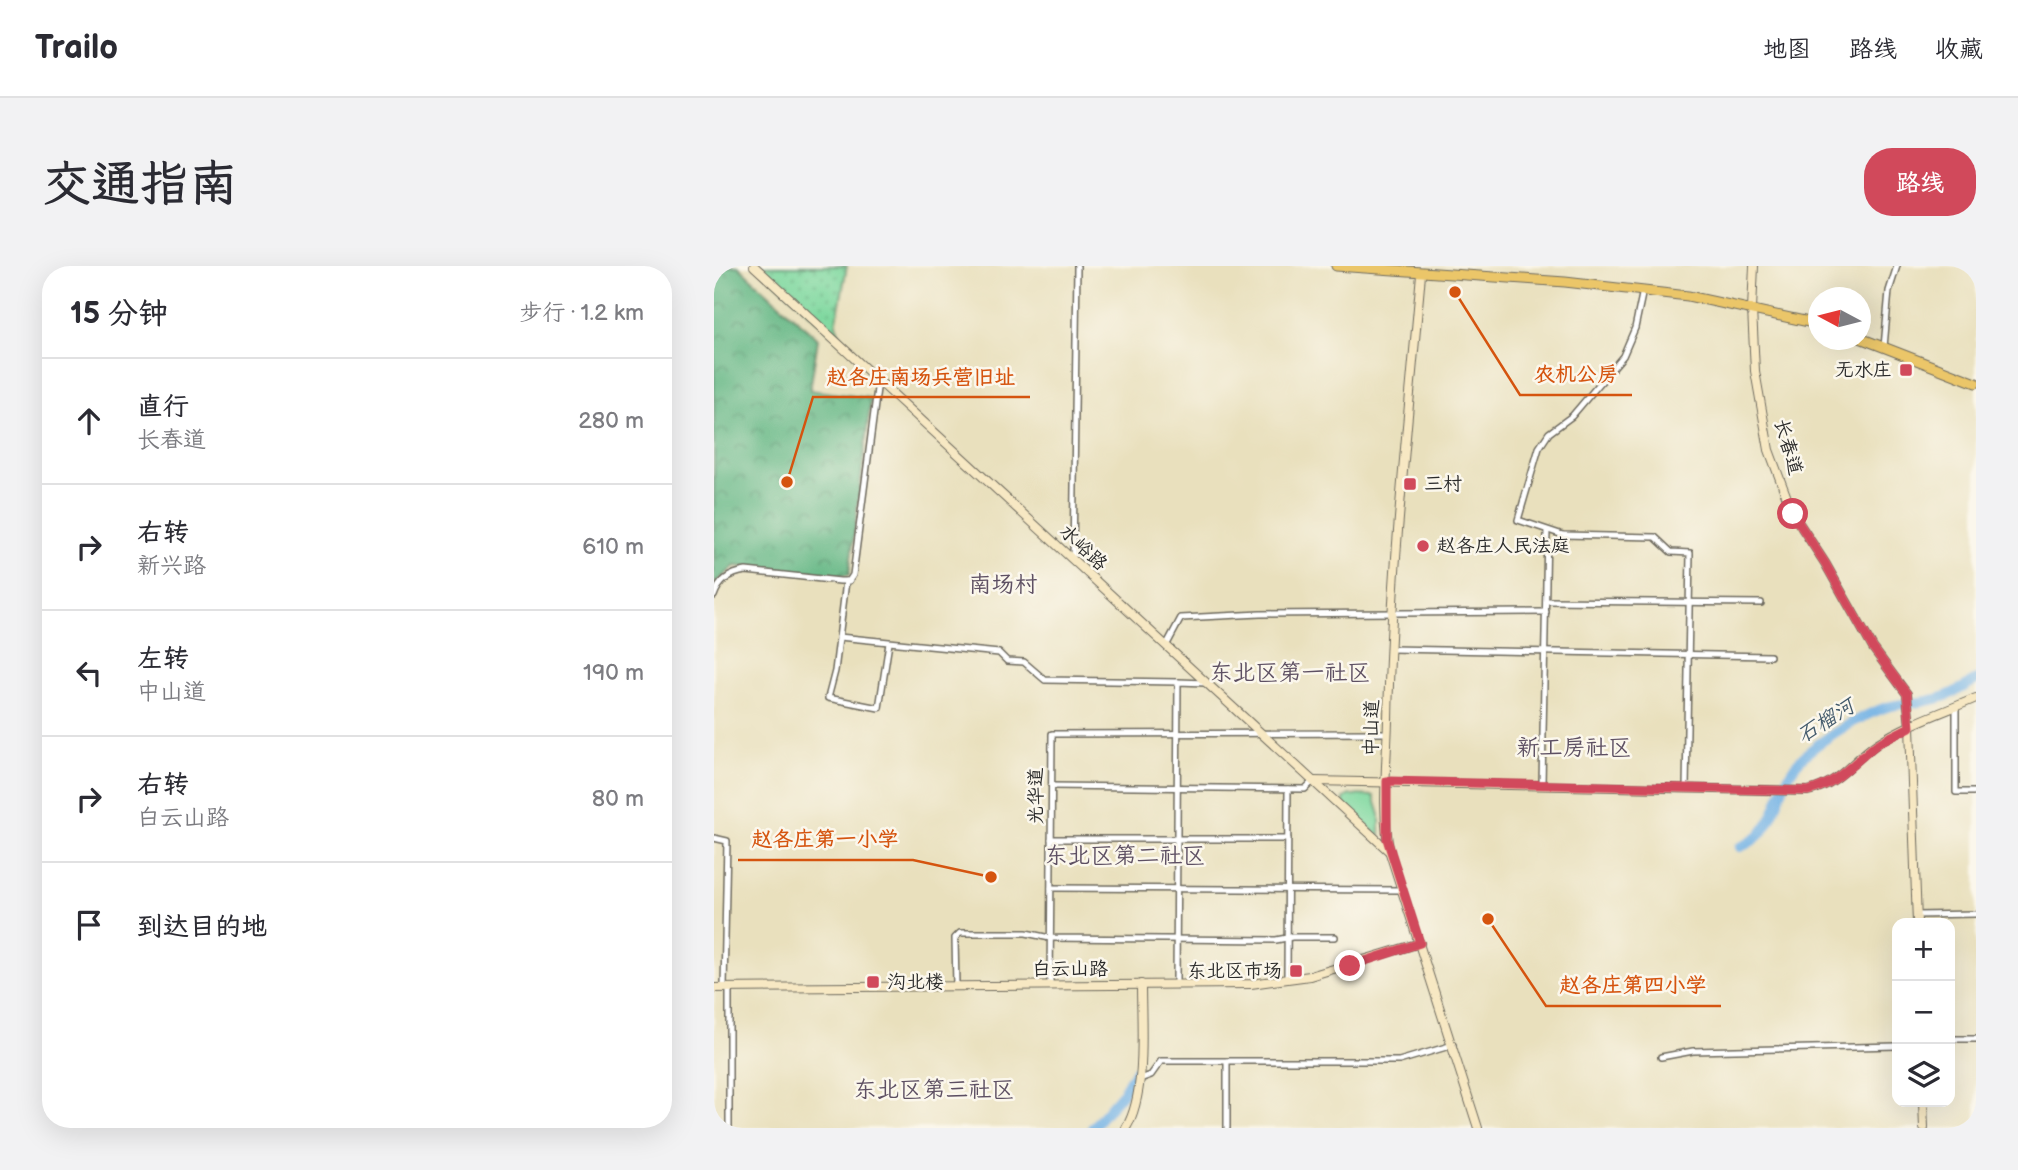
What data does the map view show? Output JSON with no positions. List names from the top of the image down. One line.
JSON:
{"streets":{"street":["长春道","水峪路","中山道","光华道","白云山路"]},"crossings":[["水峪路","中山道"],["中山道","白云山路"],["光华道","白云山路"]],"districts":["南场村","东北区第一社区","新工房社区","东北区第二社区","东北区第三社区"],"water":["石榴河"],"places":{"other":["农机公房","赵各庄南场兵营旧址","赵各庄人民法庭","赵各庄第一小学","赵各庄第四小学"],"transit":["无水庄","三村","东北区市场","沟北楼"]},"north":"left","page":{"header":"Trailo","nav":["地图","路线","收藏"],"buttons":"路线","title":"交通指南","heading":["15 分钟","步行 · 1.2 km"],"list":[["直行","长春道","280 m"],["右转","新兴路","610 m"],["左转","中山道","190 m"],["右转","白云山路","80 m"],"到达目的地"],"map_buttons":["+","−"]}}
